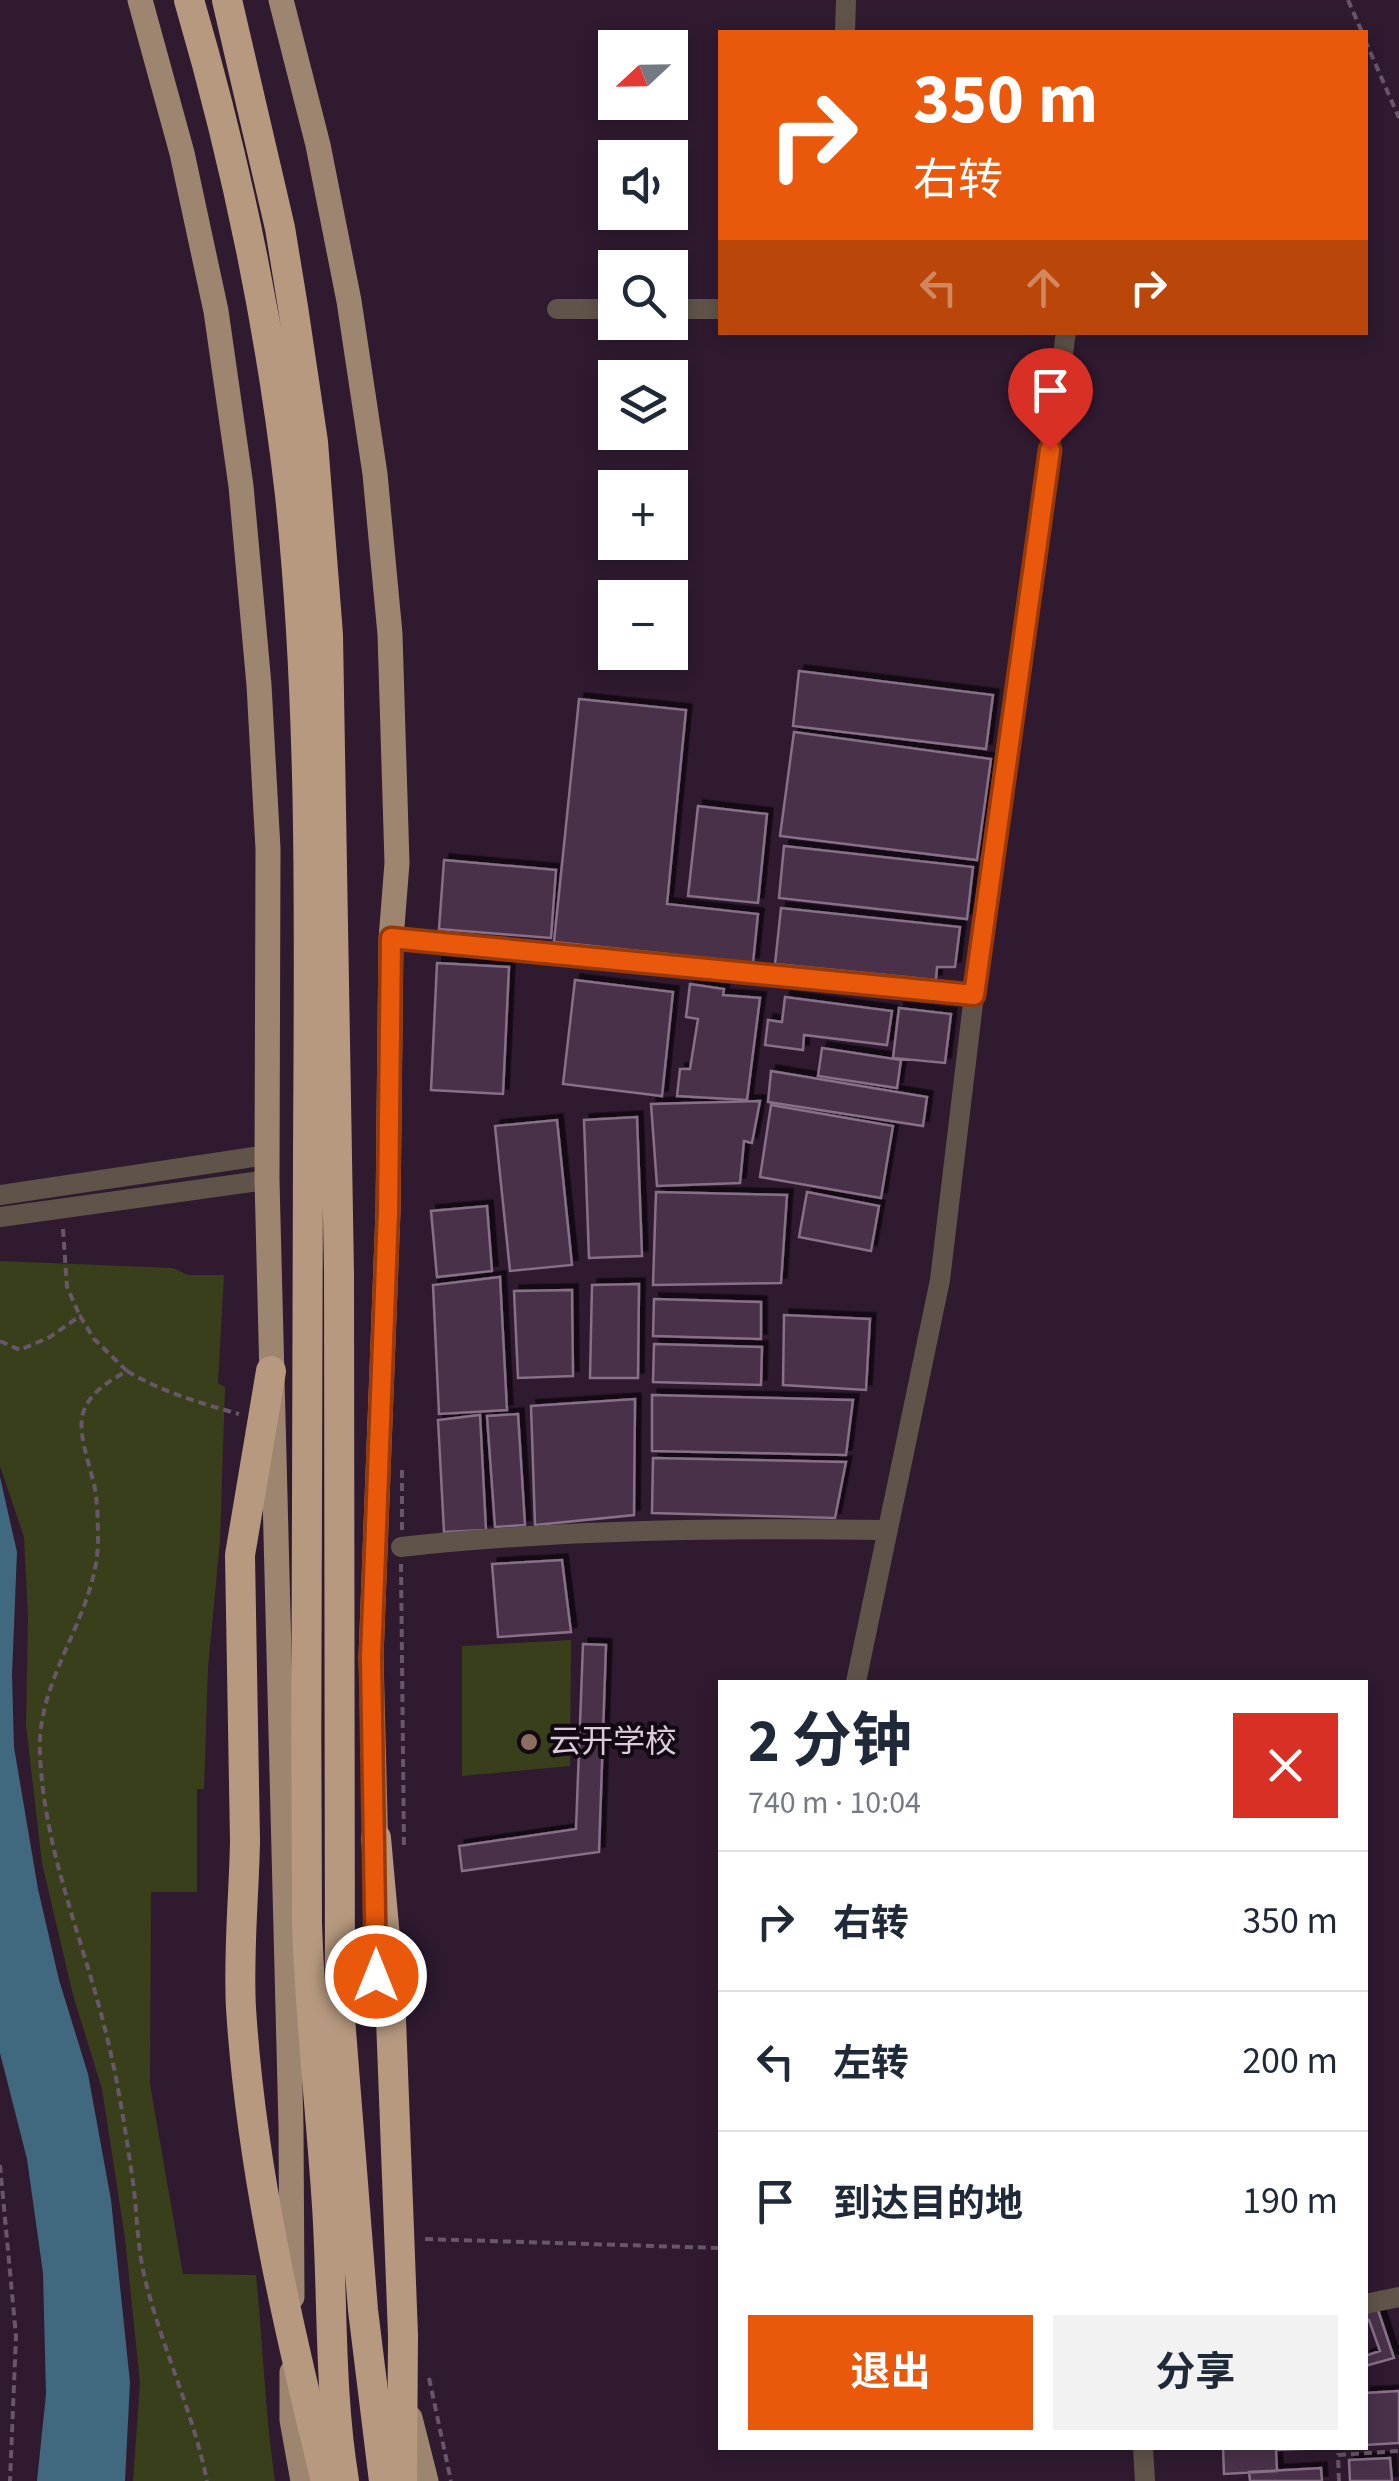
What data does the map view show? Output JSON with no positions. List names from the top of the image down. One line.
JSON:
{"places":["云开学校"],"north":"left","page":{"map_buttons":["+","−"],"turn":["350 m","右转"],"heading":["2 分钟","740 m · 10:04"],"list":[{"name":"右转","value":"350 m"},{"name":"左转","value":"200 m"},{"name":"到达目的地","value":"190 m"}],"buttons":["退出","分享"]}}
